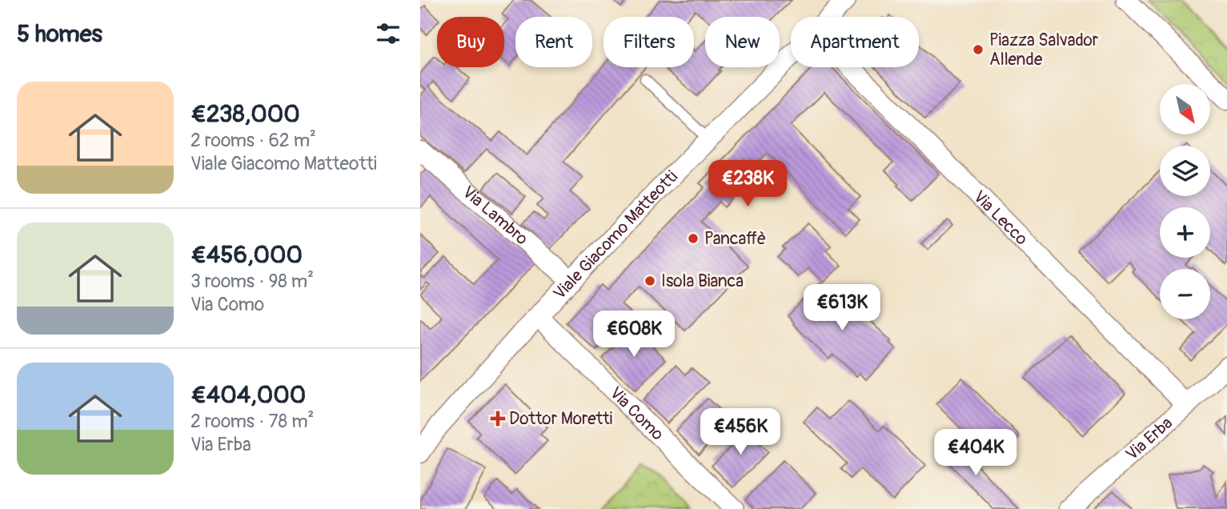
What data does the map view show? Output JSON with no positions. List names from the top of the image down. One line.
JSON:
{"streets":{"street":["Via Lambro","Via Lecco","Viale Giacomo Matteotti","Via Como","Via Erba"]},"crossings":[["Via Lambro","Viale Giacomo Matteotti"],["Via Lecco","Via Erba"],["Viale Giacomo Matteotti","Via Como"]],"places":{"other":["Piazza Salvador Allende","Pancaffè","Isola Bianca"],"health":["Dottor Moretti"]},"north":"bottom right","page":{"heading":"5 homes","chip":["Buy","Rent","Filters","New","Apartment"],"list":[{"name":"€238,000","note":"2 rooms · 62 m² · Viale Giacomo Matteotti"},{"name":"€456,000","note":"3 rooms · 98 m² · Via Como"},{"name":"€404,000","note":"2 rooms · 78 m² · Via Erba"}],"map_buttons":["+","−"],"price":["€238K","€613K","€608K","€456K","€404K"]}}
